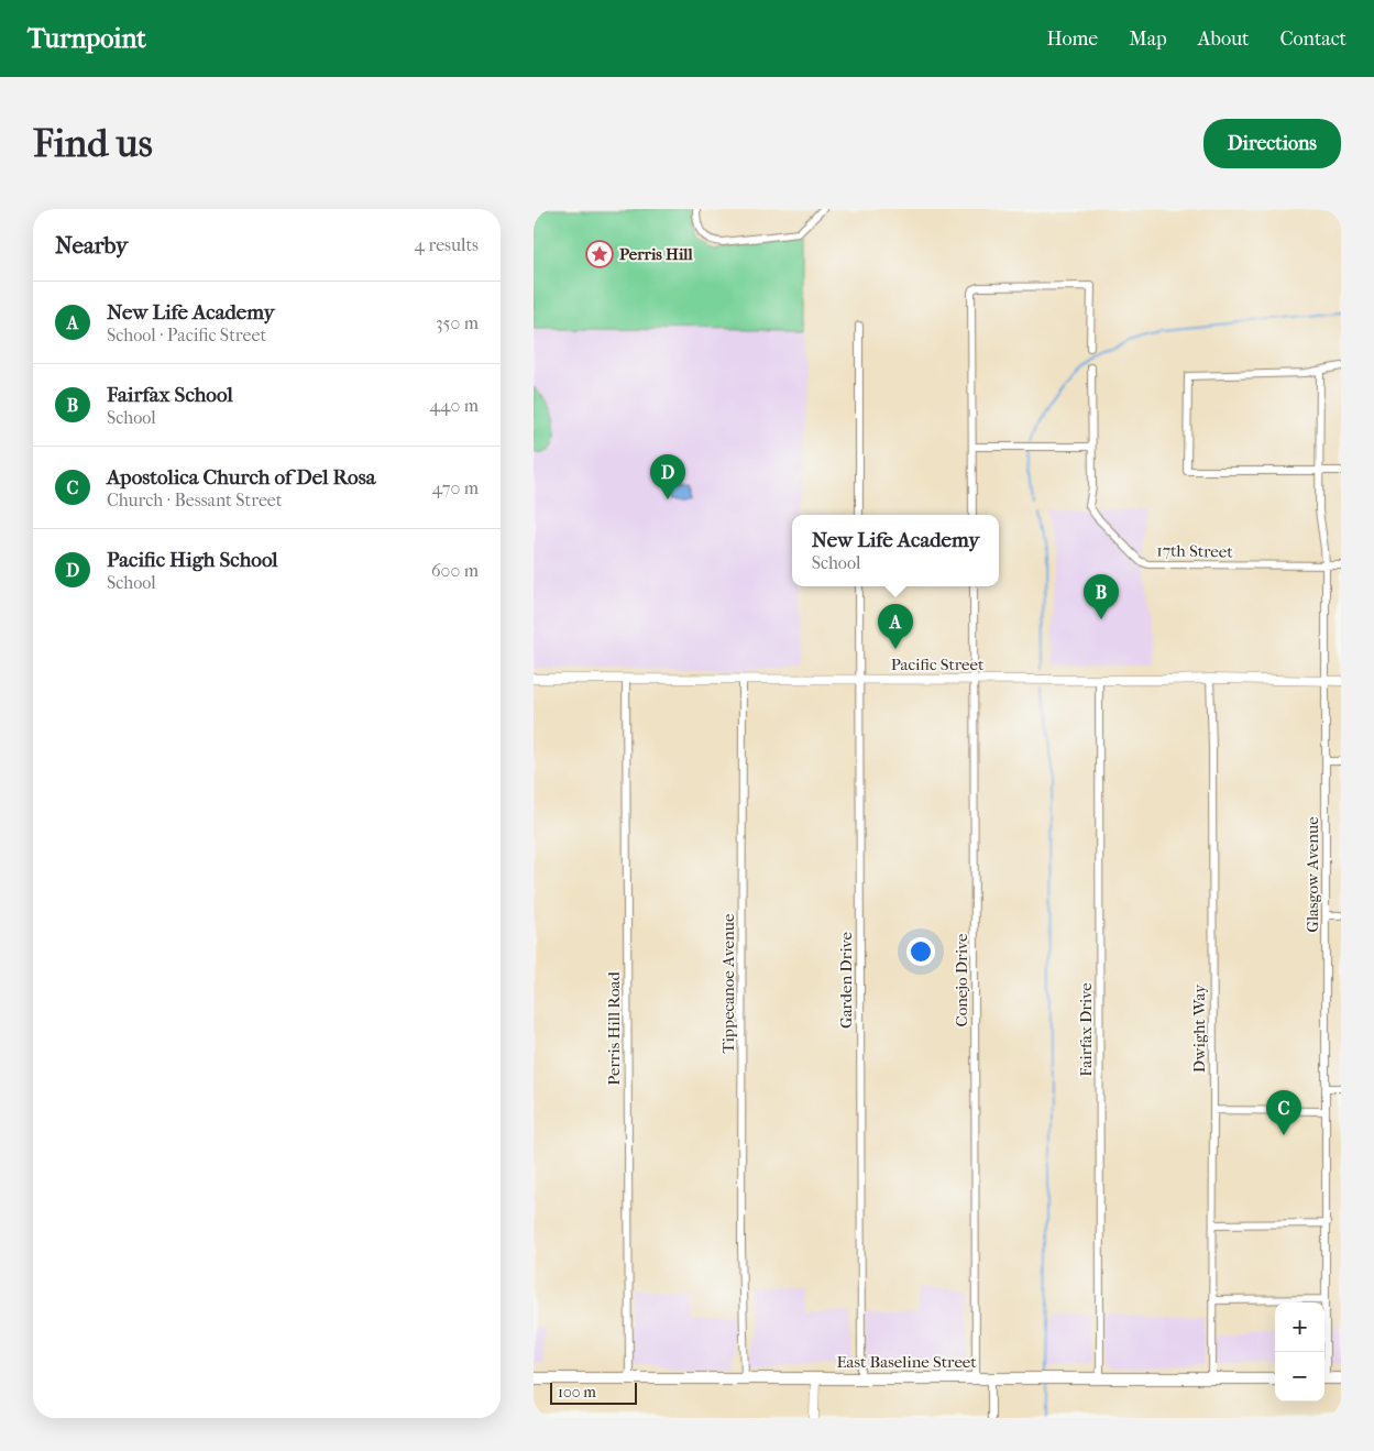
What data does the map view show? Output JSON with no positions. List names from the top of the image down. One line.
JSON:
{"streets":{"main road":["East Baseline Street"],"street":["17th Street","Pacific Street","Glasgow Avenue","Garden Drive","Conejo Drive","Tippecanoe Avenue","Perris Hill Road","Dwight Way","Fairfax Drive"]},"crossings":[["17th Street","Glasgow Avenue"],["Pacific Street","Glasgow Avenue"],["Pacific Street","Garden Drive"],["Pacific Street","Conejo Drive"],["Pacific Street","Tippecanoe Avenue"],["Pacific Street","Perris Hill Road"],["Pacific Street","Dwight Way"],["Pacific Street","Fairfax Drive"],["Garden Drive","East Baseline Street"],["Conejo Drive","East Baseline Street"],["Tippecanoe Avenue","East Baseline Street"],["Perris Hill Road","East Baseline Street"],["Dwight Way","East Baseline Street"],["Fairfax Drive","East Baseline Street"]],"places":{"place":["Perris Hill"]},"scale_bar":"100 m","page":{"header":"Turnpoint","nav":["Home","Map","About","Contact"],"buttons":"Directions","title":"Find us","heading":["Nearby","4 results"],"list":[{"mark":"A","name":"New Life Academy","note":"School · Pacific Street","value":"350 m"},{"mark":"B","name":"Fairfax School","note":"School","value":"440 m"},{"mark":"C","name":"Apostolica Church of Del Rosa","note":"Church · Bessant Street","value":"470 m"},{"mark":"D","name":"Pacific High School","note":"School","value":"600 m"}],"pins":["D","B","A","C"],"popup":["New Life Academy","School"],"map_buttons":["+","−"],"scale":"100 m"}}
